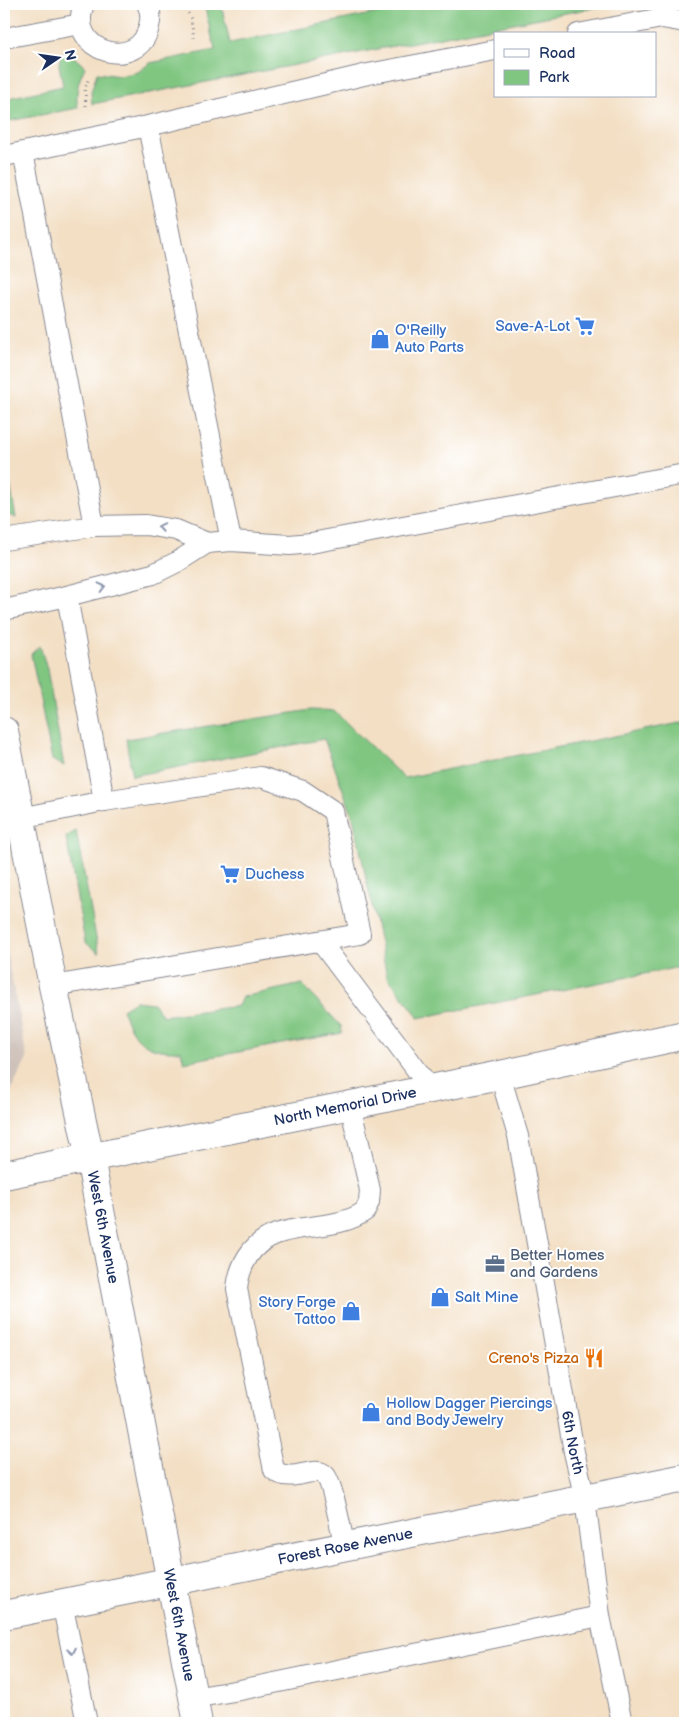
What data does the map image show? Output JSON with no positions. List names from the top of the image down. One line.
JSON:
{"streets":{"street":["North Memorial Drive","West 6th Avenue","Forest Rose Avenue"],"lane":["6th North"]},"crossings":[["North Memorial Drive","West 6th Avenue"],["North Memorial Drive","6th North"],["West 6th Avenue","Forest Rose Avenue"],["6th North","Forest Rose Avenue"]],"places":{"supermarket":["Save-A-Lot","Duchess"],"shop":["O'Reilly Auto Parts","Salt Mine","Story Forge Tattoo","Hollow Dagger Piercings and Body Jewelry"],"office":["Better Homes and Gardens"],"restaurant":["Creno's Pizza"]},"legend":["Road","Park"],"north":"right"}
